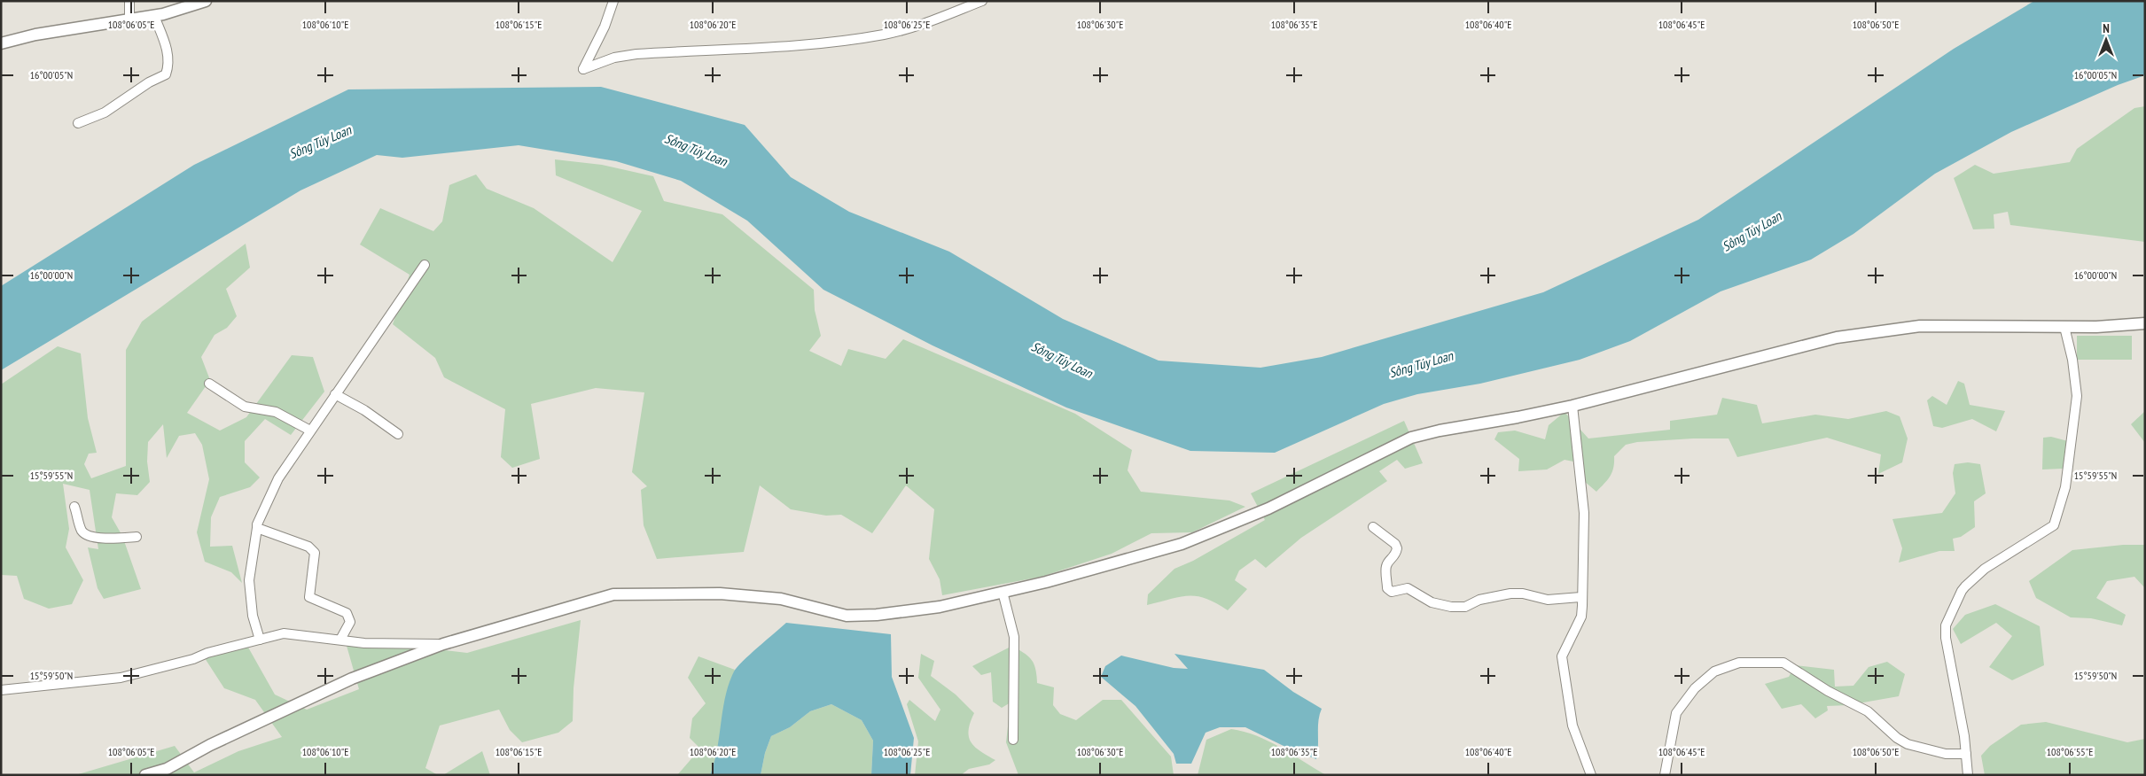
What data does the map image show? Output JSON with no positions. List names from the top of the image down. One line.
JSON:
{"water":["Sông Túy Loan"],"north":"top","coordinates":["108°06'05\"E","108°06'10\"E","108°06'15\"E","108°06'20\"E","108°06'25\"E","108°06'30\"E","108°06'35\"E","108°06'40\"E","108°06'45\"E","108°06'50\"E","16°00'05\"N","16°00'00\"N","15°59'55\"N","15°59'50\"N","108°06'55\"E"]}
